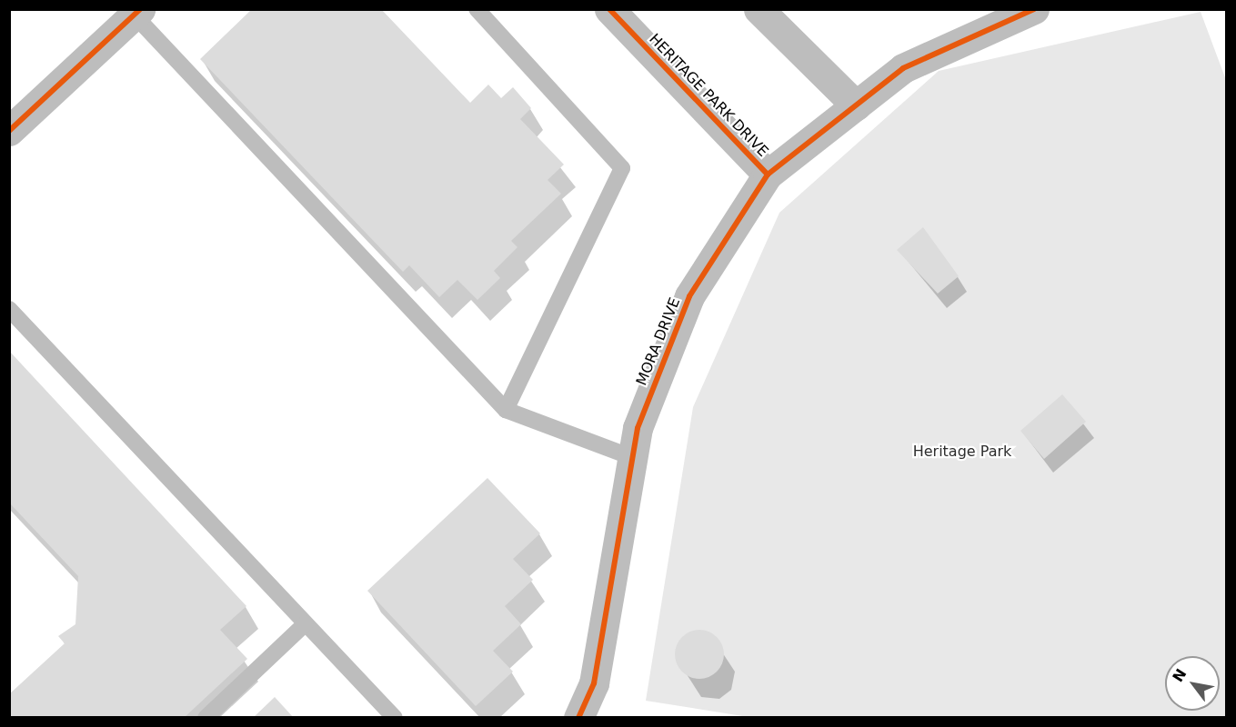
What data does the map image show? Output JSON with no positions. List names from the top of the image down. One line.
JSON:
{"streets":{"street":["HERITAGE PARK DRIVE","MORA DRIVE"]},"crossings":[["HERITAGE PARK DRIVE","MORA DRIVE"]],"parks":["Heritage Park"],"north":"top left"}
